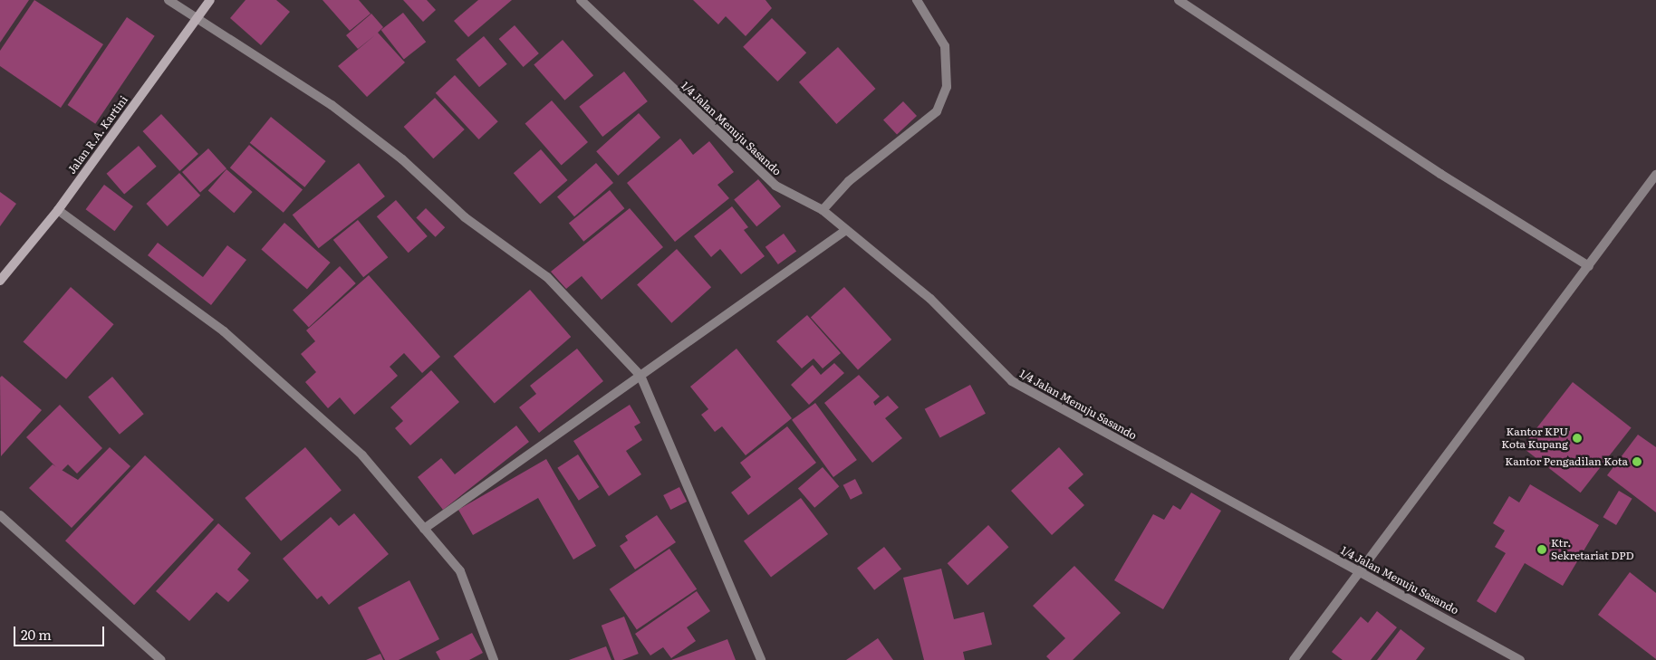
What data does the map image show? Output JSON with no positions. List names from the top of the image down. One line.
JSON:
{"streets":{"street":["1/4 Jalan Menuju Sasando","Jalan R.A. Kartini"]},"places":["Kantor KPU Kota Kupang","Kantor Pengadilan Kota","Ktr. Sekretariat DPD"],"scale_bar":"20 m"}
